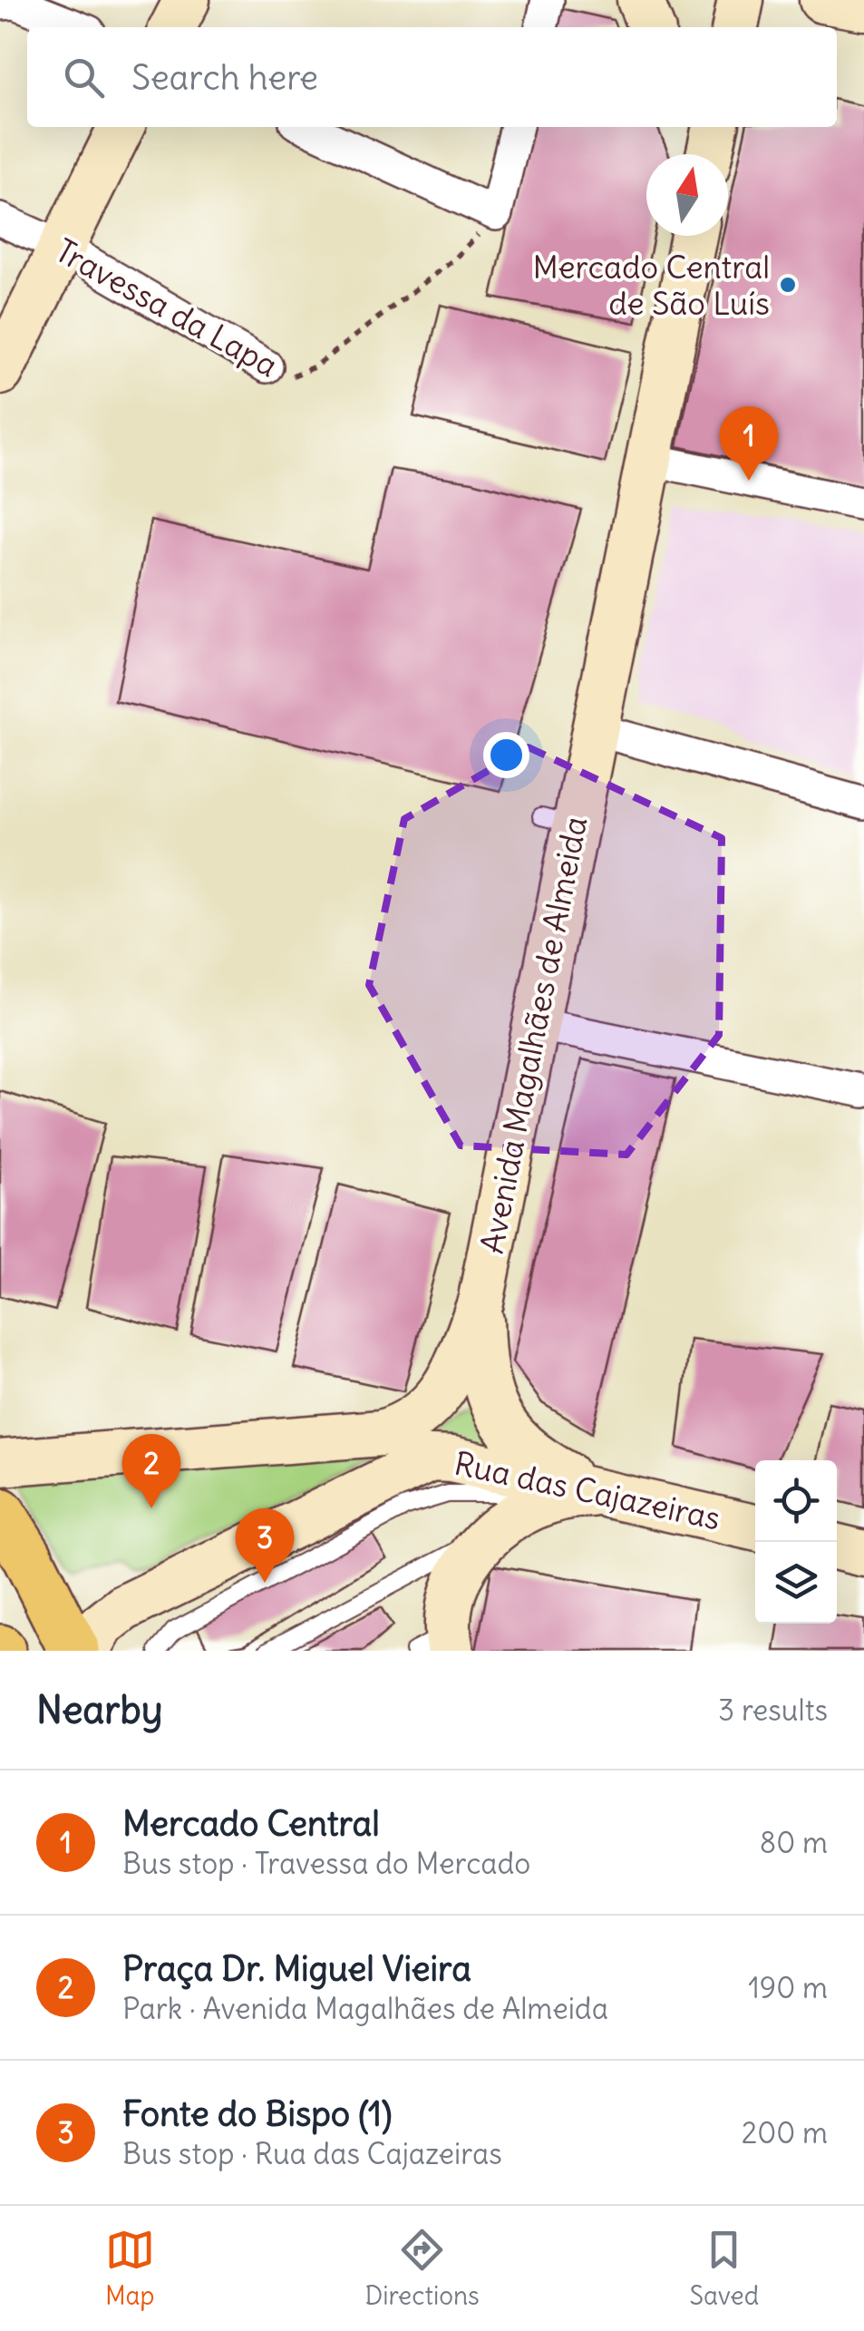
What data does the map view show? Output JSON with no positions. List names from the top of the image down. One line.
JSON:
{"streets":{"main road":["Avenida Magalhães de Almeida","Rua das Cajazeiras"],"street":["Travessa da Lapa"]},"places":["Mercado Central de São Luís"],"north":"top","page":{"search":"Search here","pins":["1","2","3"],"heading":["Nearby","3 results"],"list":[{"mark":"1","name":"Mercado Central","note":"Bus stop · Travessa do Mercado","value":"80 m"},{"mark":"2","name":"Praça Dr. Miguel Vieira","note":"Park · Avenida Magalhães de Almeida","value":"190 m"},{"mark":"3","name":"Fonte do Bispo (1)","note":"Bus stop · Rua das Cajazeiras","value":"200 m"}],"nav":["Map","Directions","Saved"]}}
